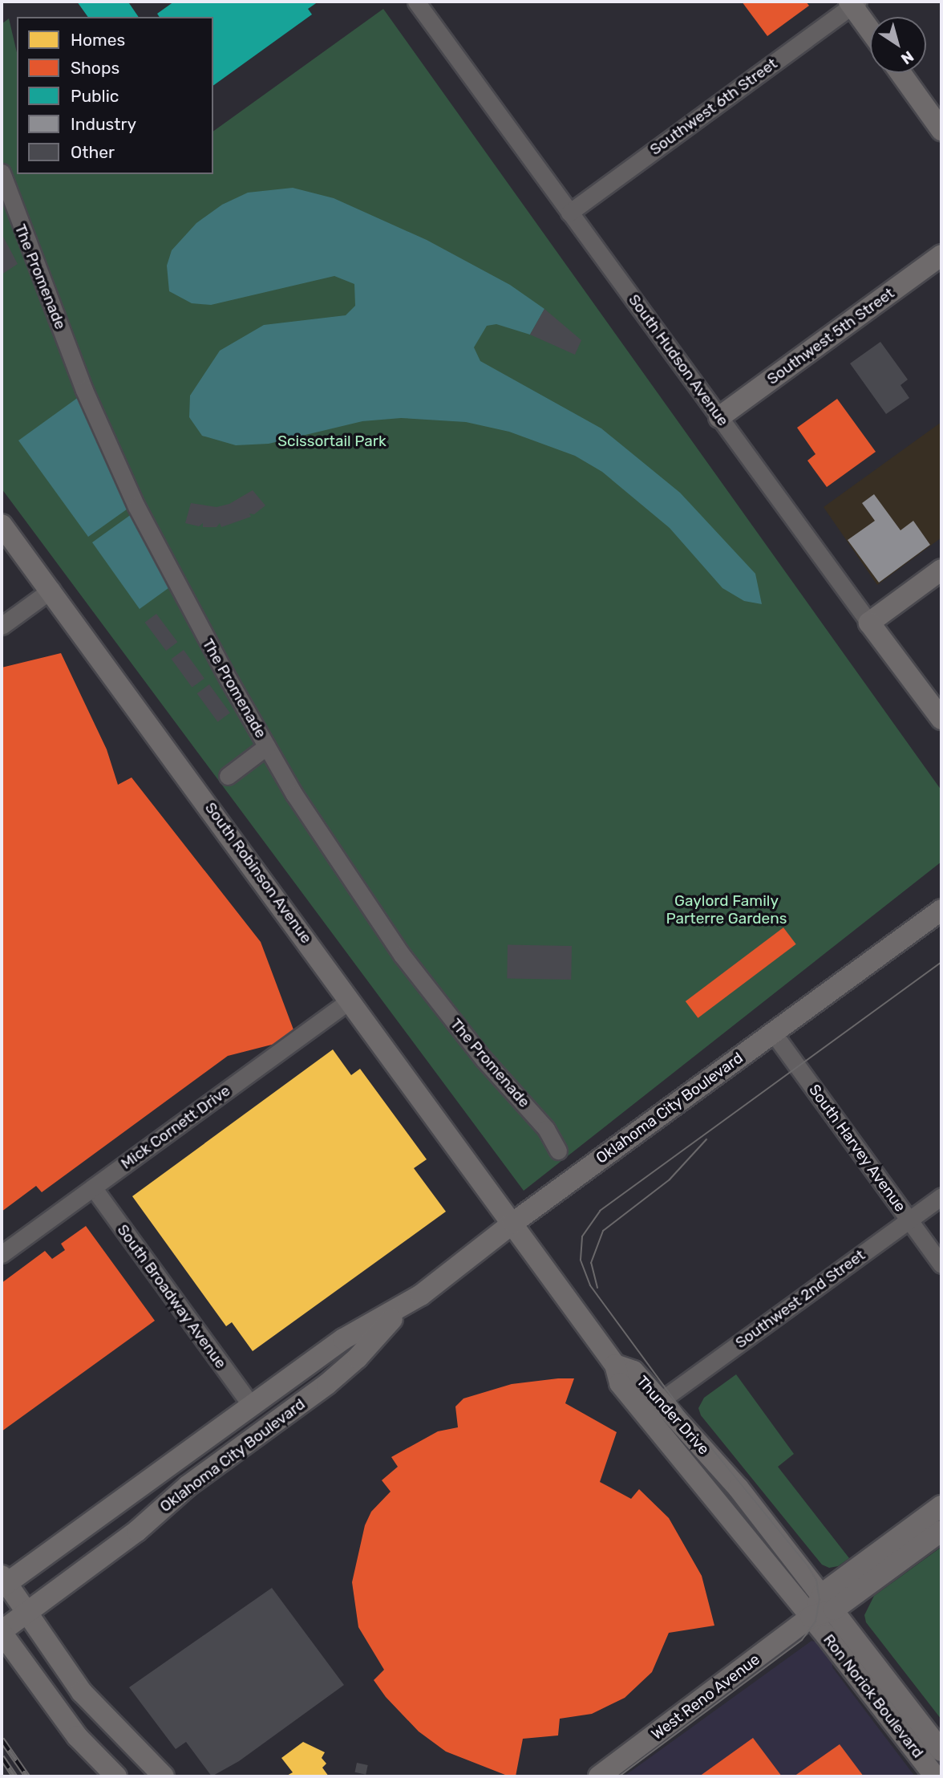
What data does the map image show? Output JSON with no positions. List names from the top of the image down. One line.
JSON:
{"streets":{"main road":["Southwest 5th Street","South Hudson Avenue","South Robinson Avenue","Oklahoma City Boulevard","Thunder Drive","Ron Norick Boulevard","West Reno Avenue"],"street":["Southwest 6th Street","The Promenade","Mick Cornett Drive","South Harvey Avenue","South Broadway Avenue","Southwest 2nd Street"]},"crossings":[["Southwest 6th Street","South Hudson Avenue"],["Southwest 5th Street","South Hudson Avenue"],["South Robinson Avenue","Oklahoma City Boulevard"],["South Robinson Avenue","Mick Cornett Drive"],["South Robinson Avenue","Thunder Drive"],["Oklahoma City Boulevard","South Harvey Avenue"],["Oklahoma City Boulevard","South Broadway Avenue"],["Oklahoma City Boulevard","Thunder Drive"],["Mick Cornett Drive","South Broadway Avenue"],["South Harvey Avenue","Southwest 2nd Street"],["Southwest 2nd Street","Thunder Drive"],["Thunder Drive","Ron Norick Boulevard"],["Thunder Drive","West Reno Avenue"],["Ron Norick Boulevard","West Reno Avenue"]],"parks":["Scissortail Park","Gaylord Family Parterre Gardens"],"legend":["Homes","Shops","Public","Industry","Other"],"north":"bottom right"}
